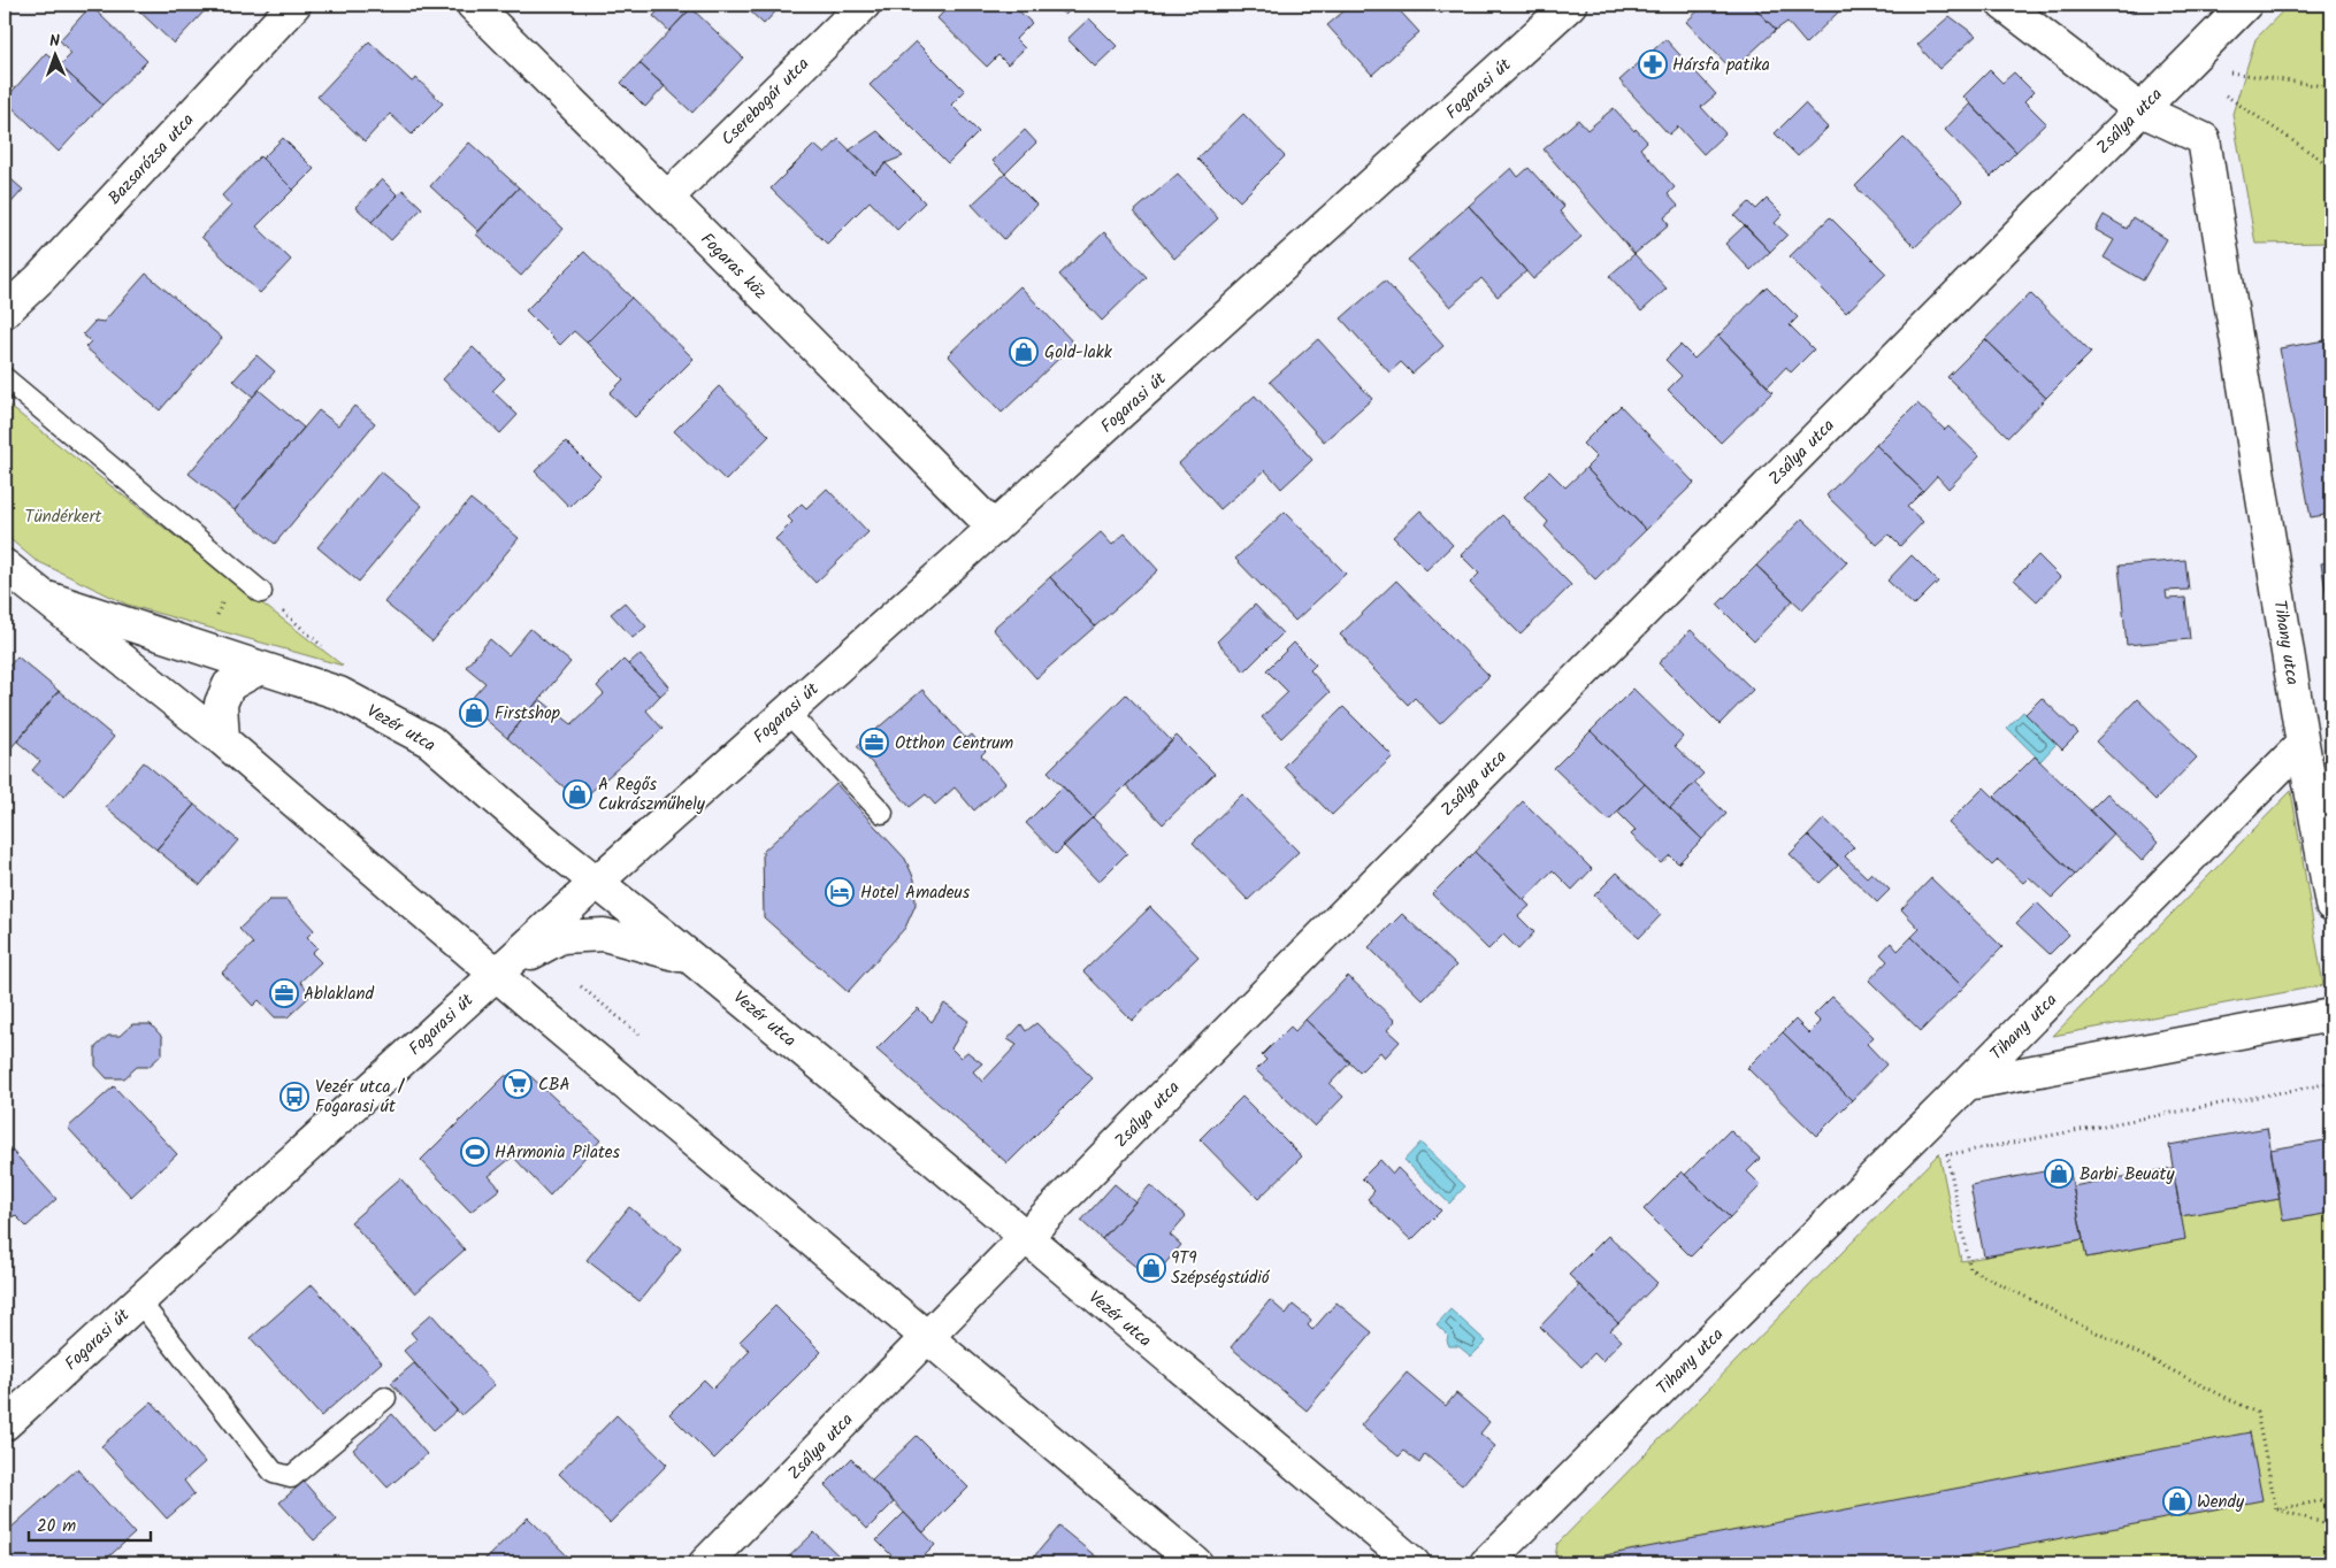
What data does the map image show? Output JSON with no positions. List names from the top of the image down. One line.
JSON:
{"streets":{"street":["Fogarasi út","Cserebogár utca","Zsálya utca","Bazsarózsa utca","Fogaras köz","Tihany utca","Vezér utca"]},"crossings":[["Fogarasi út","Fogaras köz"],["Fogarasi út","Vezér utca"],["Cserebogár utca","Fogaras köz"],["Zsálya utca","Tihany utca"],["Zsálya utca","Vezér utca"]],"parks":["Tündérkert"],"places":{"pharmacy":["Hársfa patika"],"shop":["Gold-lakk","Firstshop","A Regős Cukrászműhely","Barbi Beuaty","9T9 Szépségstúdió","Wendy"],"office":["Otthon Centrum","Ablakland"],"hotel":["Hotel Amadeus"],"supermarket":["CBA"],"bus stop":["Vezér utca / Fogarasi út"],"sports":["HArmonia Pilates"]},"scale_bar":"20 m","north":"top"}
